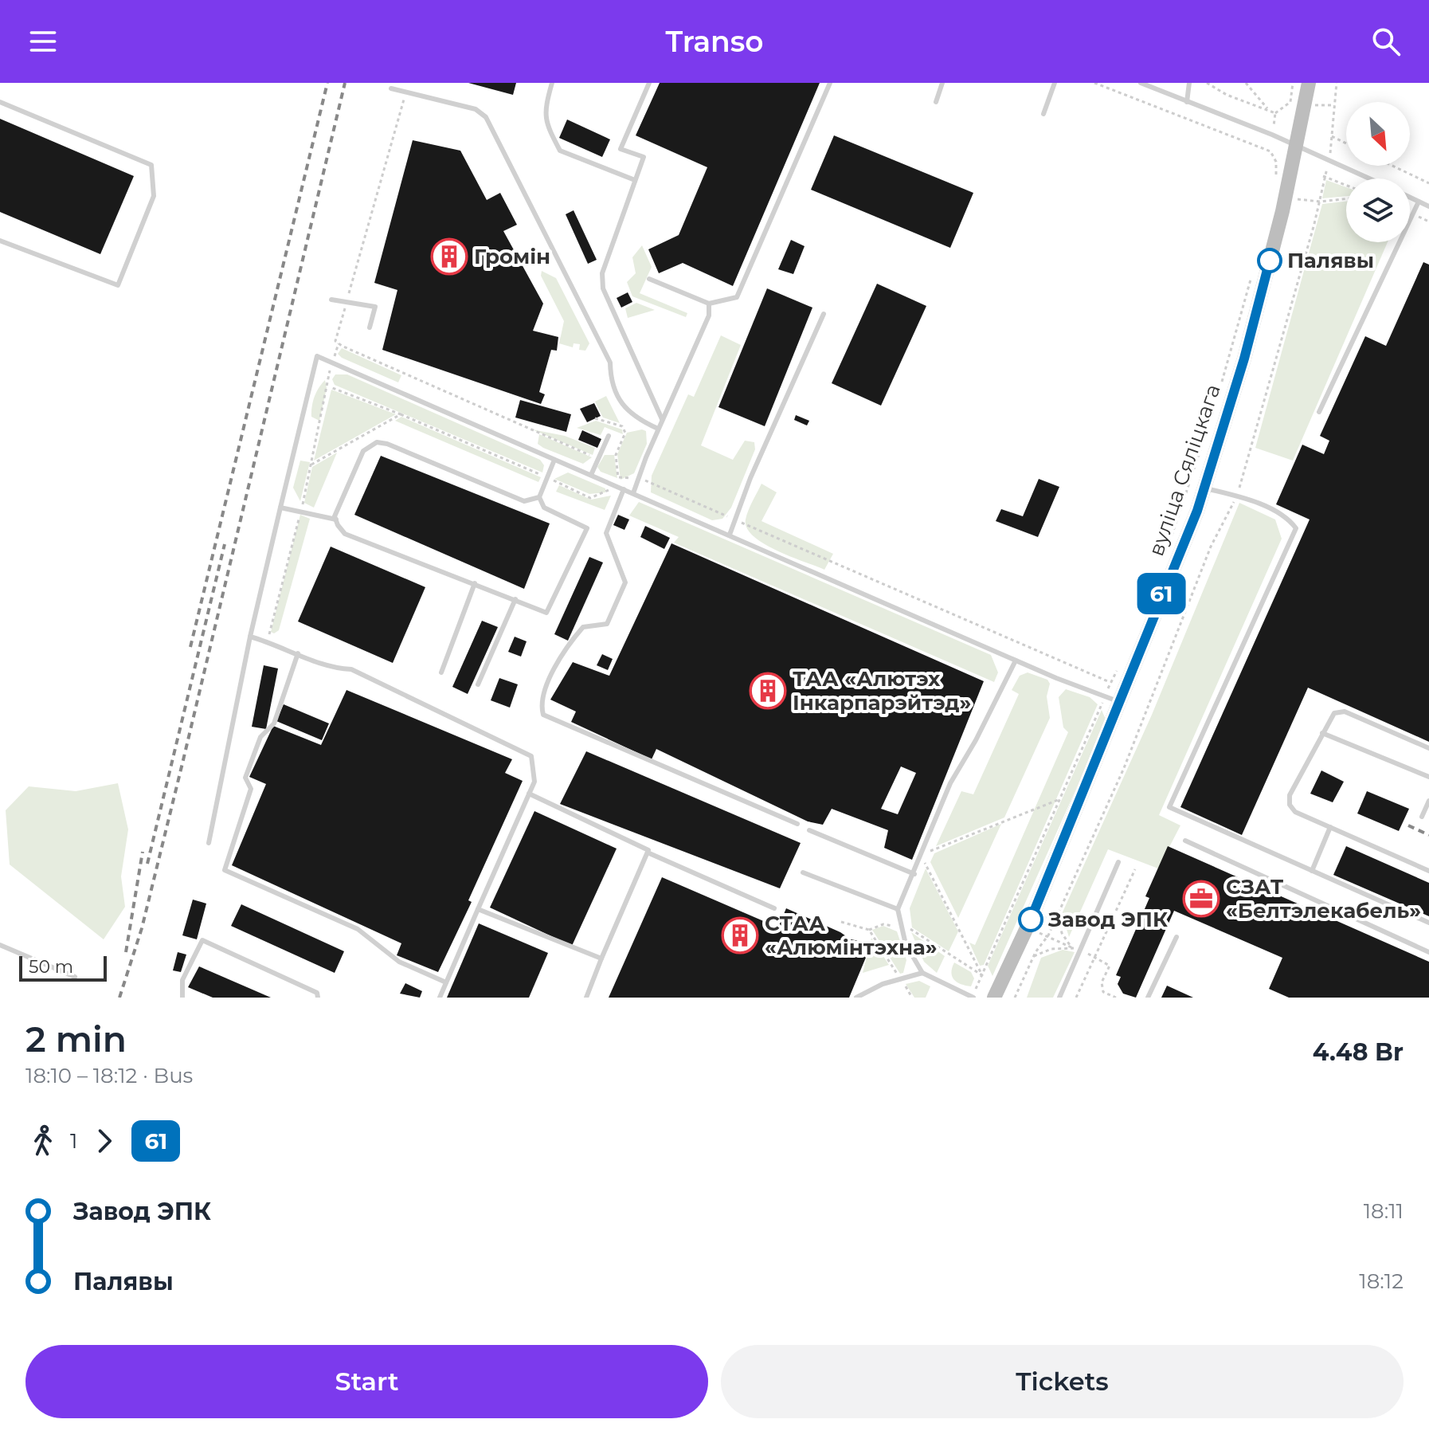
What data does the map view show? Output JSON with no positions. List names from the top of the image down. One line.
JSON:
{"streets":{"main road":["вуліца Сяліцкага"]},"places":{"building":["Громін","ТАА «Алютэх Інкарпарэйтэд»","СТАА «Алюмінтэхна»"],"other":["Палявы","Завод ЭПК"],"office":["СЗАТ «Белтэлекабель»"]},"lines":["bus line 61"],"scale_bar":"50 m","north":"bottom right","page":{"header":"Transo","on_map":"61","scale":"50 m","heading":["2 min","18:10 – 18:12 · Bus","4.48 Br"],"legs":["1","61"],"list":[{"name":"Завод ЭПК","value":"18:11"},{"name":"Палявы","value":"18:12"}],"buttons":["Start","Tickets"]}}
